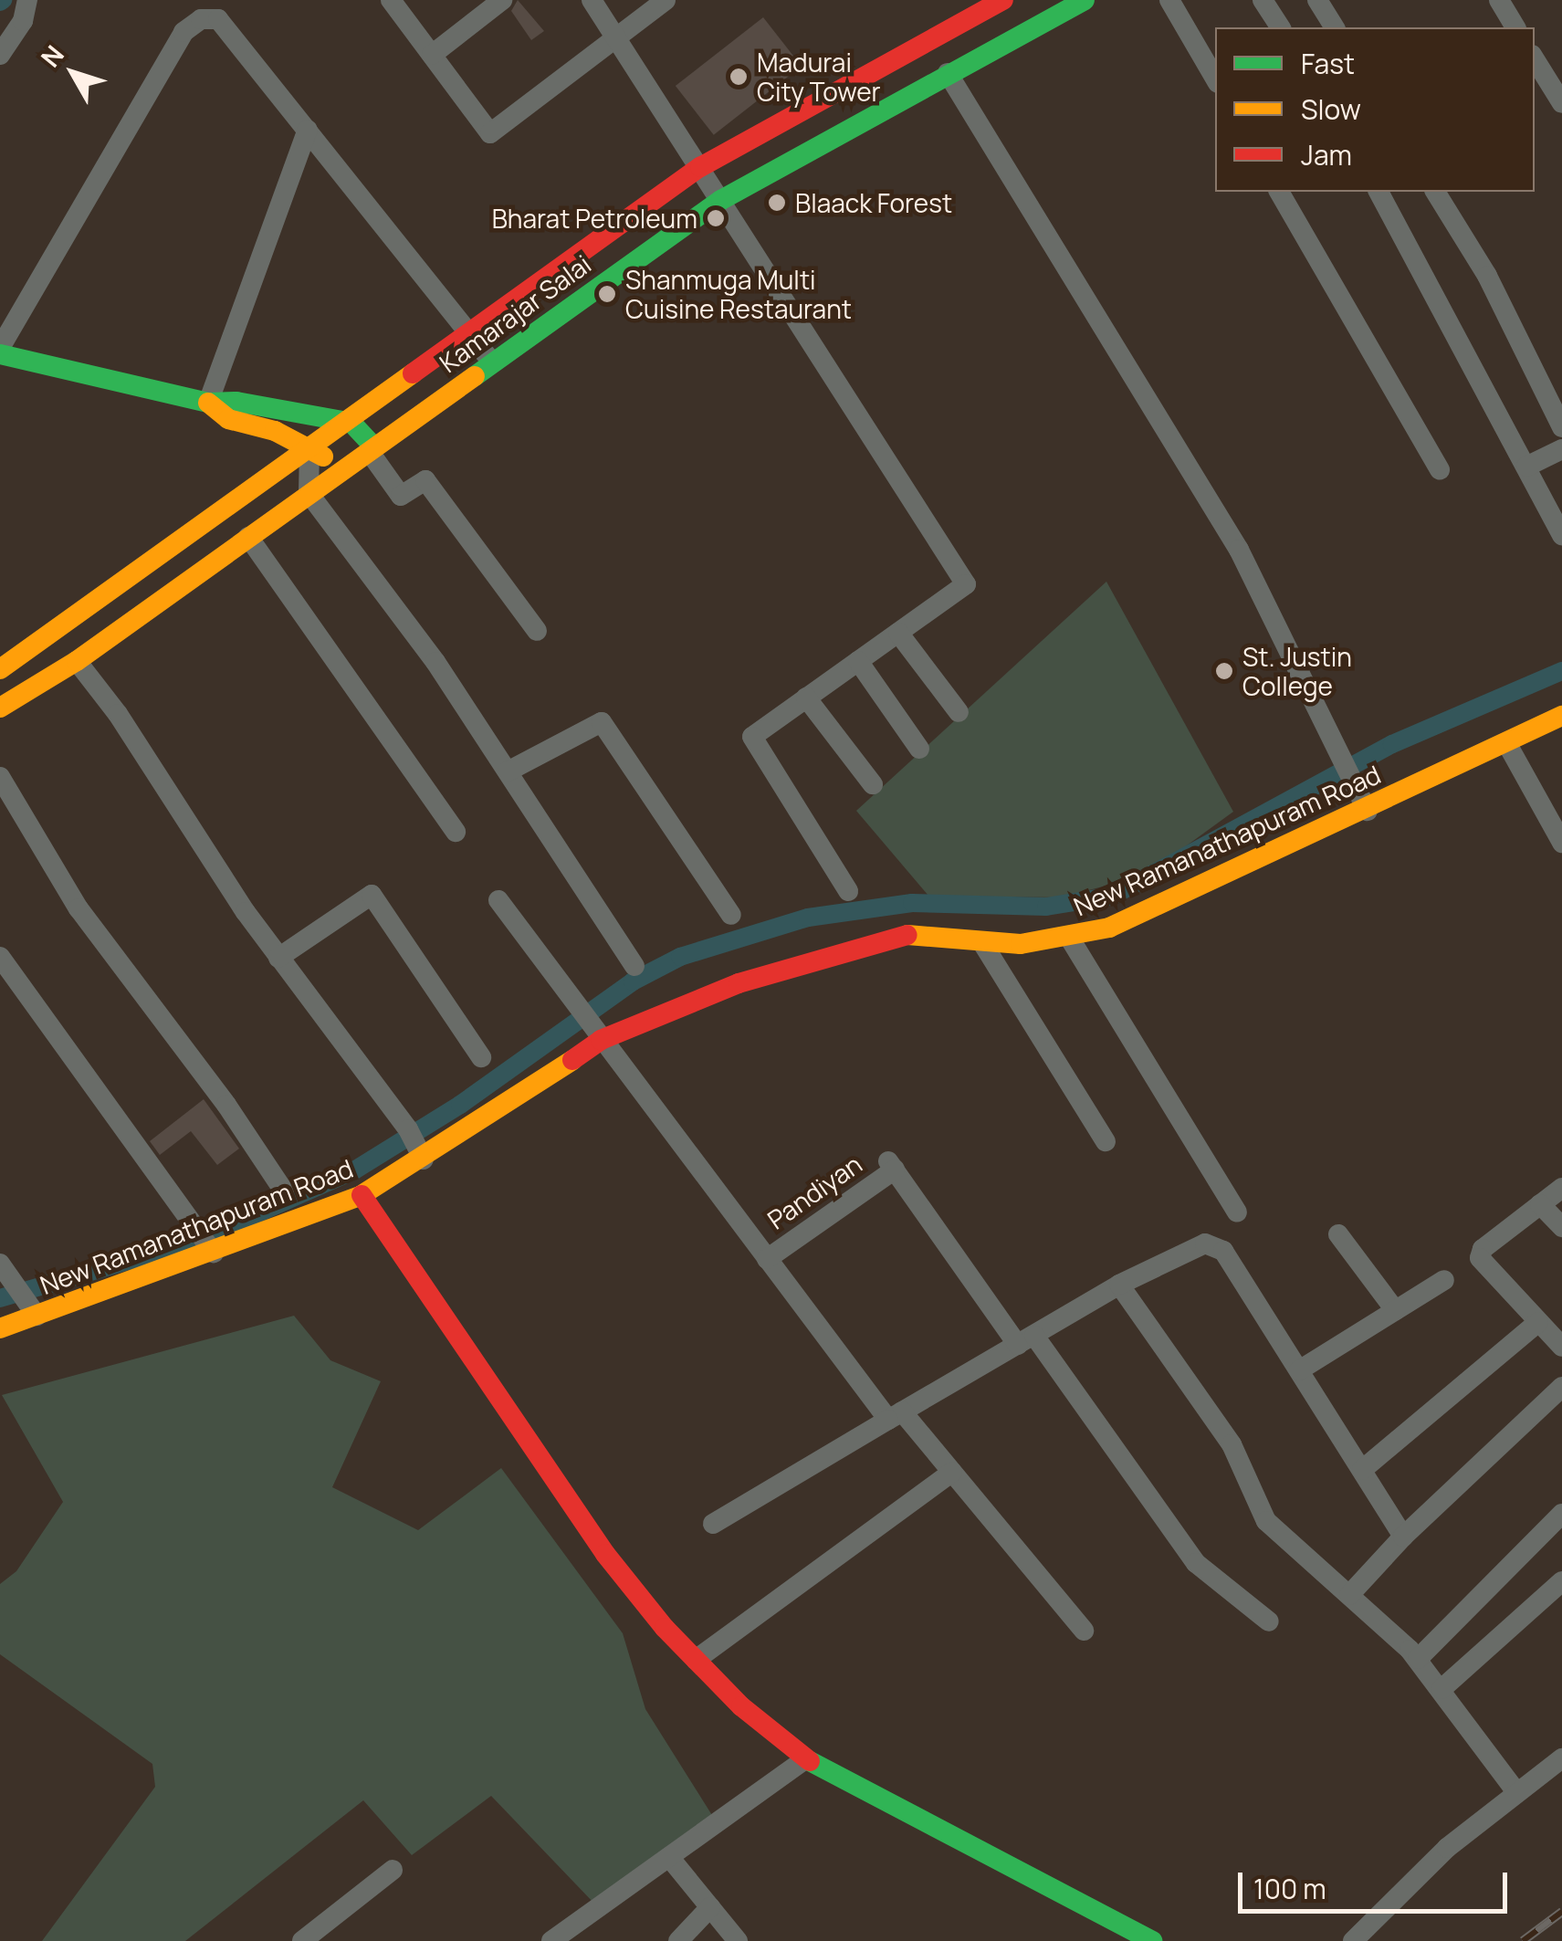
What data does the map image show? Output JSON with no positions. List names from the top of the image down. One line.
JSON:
{"streets":{"main road":["Kamarajar Salai","New Ramanathapuram Road"],"street":["Pandiyan"]},"places":["Madurai City Tower","Blaack Forest","Bharat Petroleum","Shanmuga Multi Cuisine Restaurant","St. Justin College"],"legend":["Fast","Slow","Jam"],"scale_bar":"100 m","north":"top left"}
